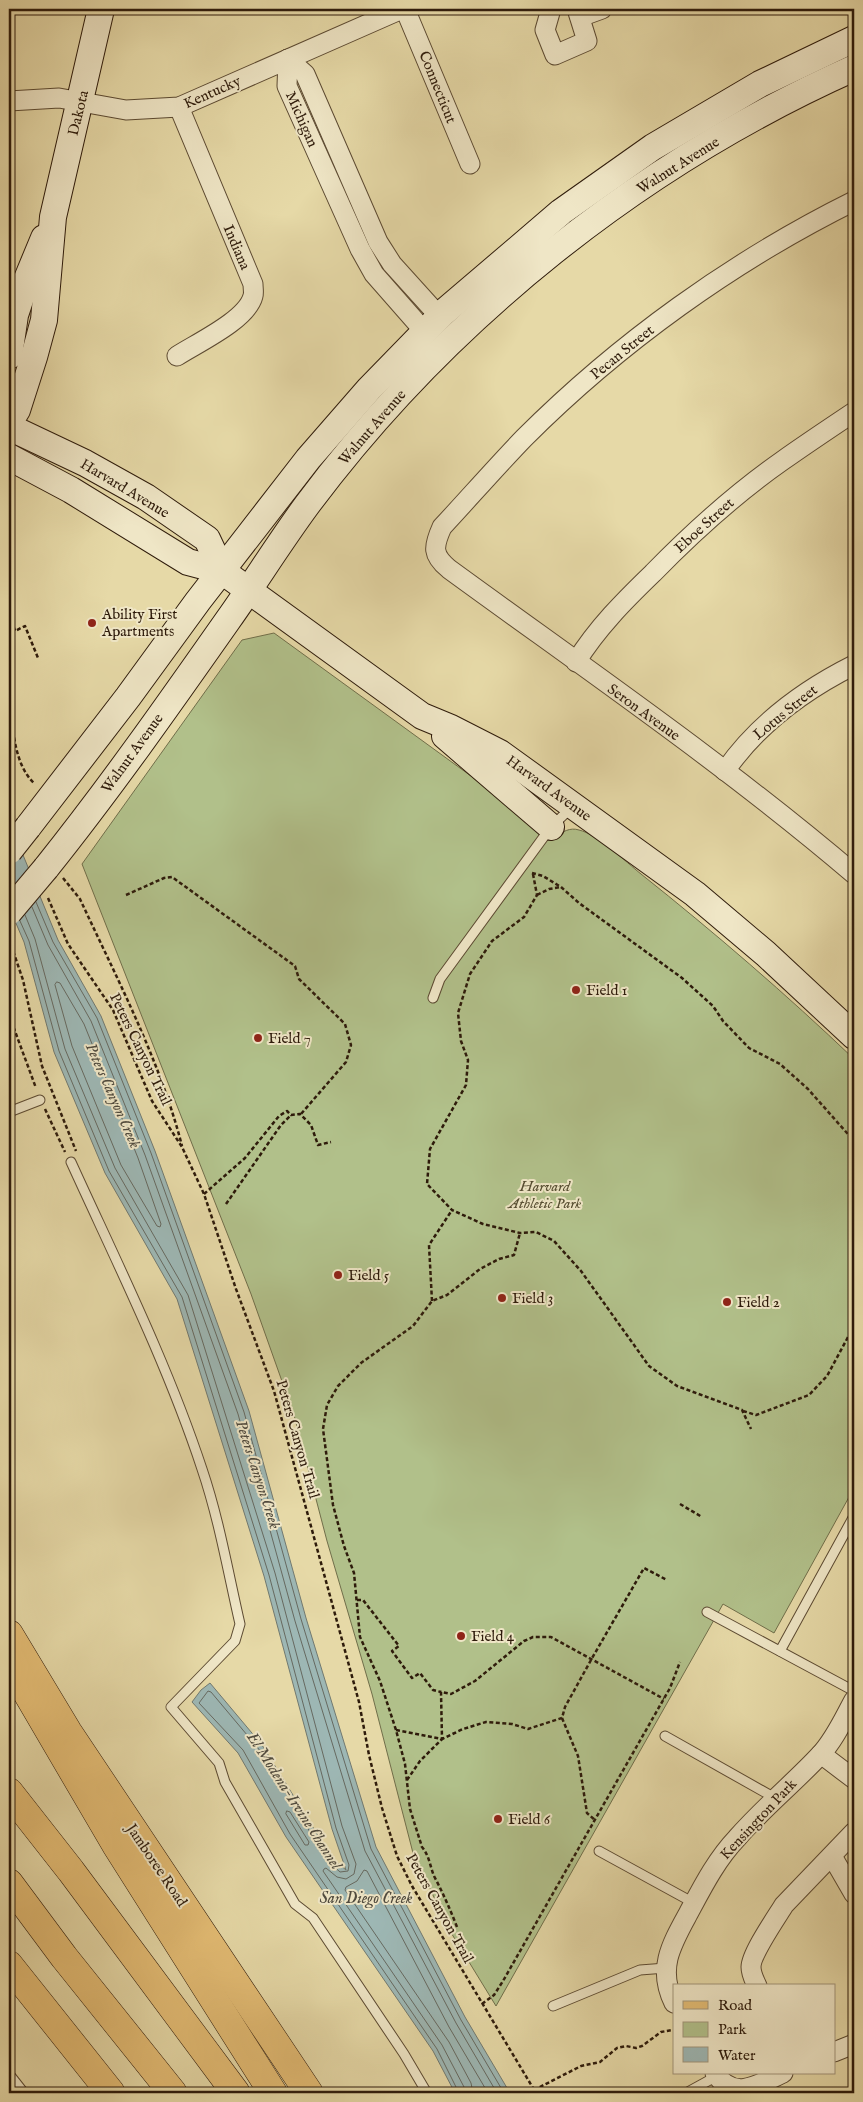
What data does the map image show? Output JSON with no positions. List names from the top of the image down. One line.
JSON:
{"streets":{"main road":["Dakota","Walnut Avenue","Harvard Avenue","Jamboree Road"],"street":["Connecticut","Kentucky","Michigan","Indiana","Pecan Street","Eboe Street","Seron Avenue","Lotus Street","Kensington Park"],"path":["Peters Canyon Trail"]},"crossings":[["Connecticut","Kentucky"],["Kentucky","Dakota"],["Kentucky","Michigan"],["Kentucky","Indiana"],["Michigan","Walnut Avenue"],["Walnut Avenue","Harvard Avenue"],["Pecan Street","Seron Avenue"],["Eboe Street","Seron Avenue"],["Seron Avenue","Lotus Street"]],"water":["Peters Canyon Creek","El Modena-Irvine Channel","San Diego Creek"],"parks":["Harvard Athletic Park"],"places":["Ability First Apartments","Field 1","Field 7","Field 5","Field 3","Field 2","Field 4","Field 6"],"legend":["Road","Park","Water"]}
